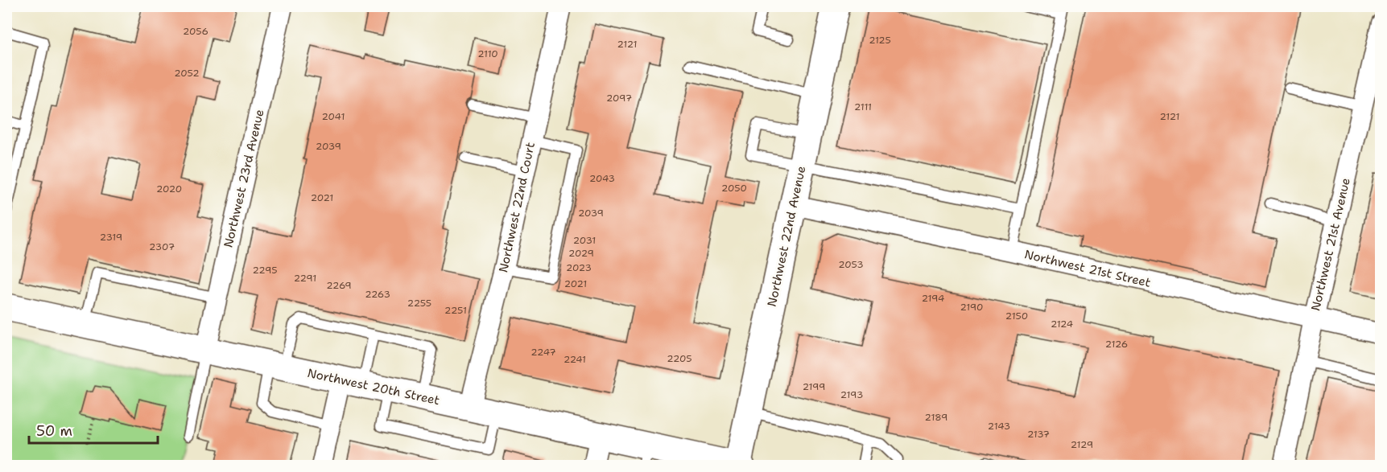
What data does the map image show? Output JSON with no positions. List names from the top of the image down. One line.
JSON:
{"streets":{"main road":["Northwest 22nd Avenue","Northwest 20th Street"],"street":["Northwest 23rd Avenue","Northwest 22nd Court","Northwest 21st Avenue","Northwest 21st Street"]},"crossings":[["Northwest 23rd Avenue","Northwest 20th Street"],["Northwest 22nd Court","Northwest 20th Street"],["Northwest 22nd Avenue","Northwest 21st Street"],["Northwest 22nd Avenue","Northwest 20th Street"],["Northwest 21st Avenue","Northwest 21st Street"]],"house_numbers":["2056","2125","2121","2110","2052","2097","2111","2041","2121","2039","2043","2050","2020","2021","2039","2319","2031","2307","2029","2053","2023","2295","2291","2021","2269","2263","2194","2255","2190","2251","2150","2124","2126","2247","2205","2241","2199","2193","2189","2143","2137","2129"],"scale_bar":"50 m"}
